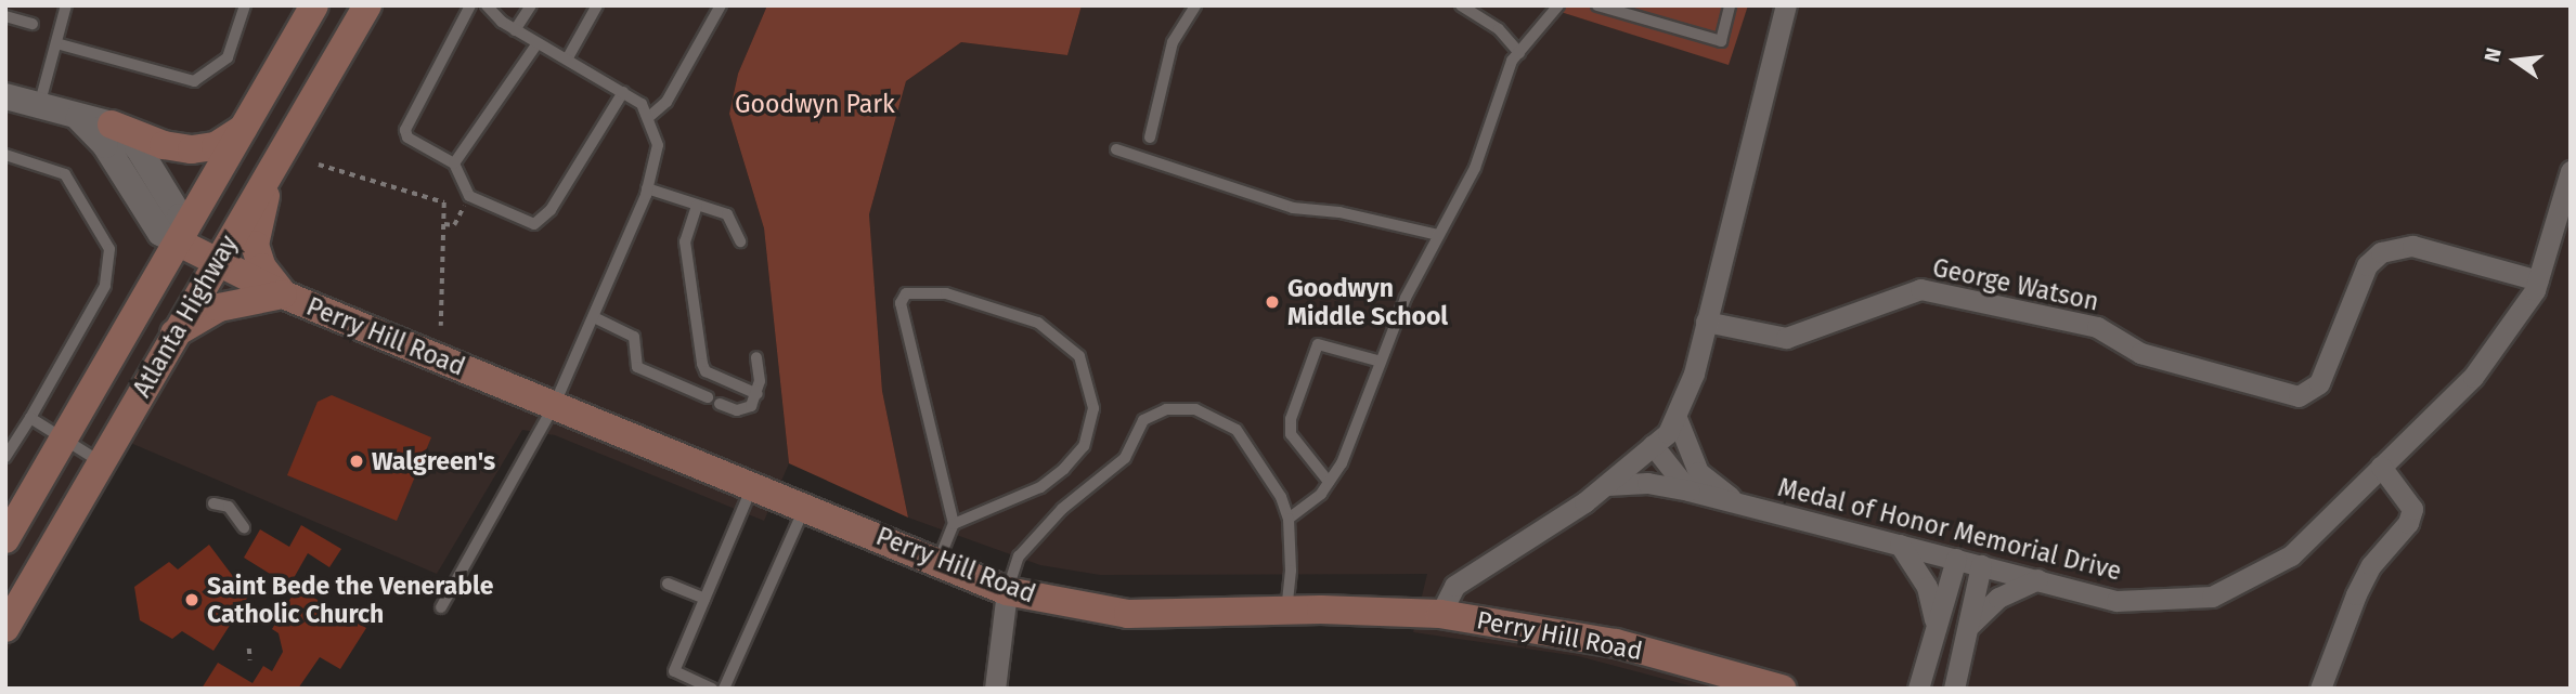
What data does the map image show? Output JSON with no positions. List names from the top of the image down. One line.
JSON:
{"streets":{"main road":["Atlanta Highway","Perry Hill Road"],"street":["George Watson","Medal of Honor Memorial Drive"]},"crossings":[["George Watson","Medal of Honor Memorial Drive"],["Atlanta Highway","Perry Hill Road"]],"parks":["Goodwyn Park"],"places":["Goodwyn Middle School","Walgreen's","Saint Bede the Venerable Catholic Church"],"north":"left"}
